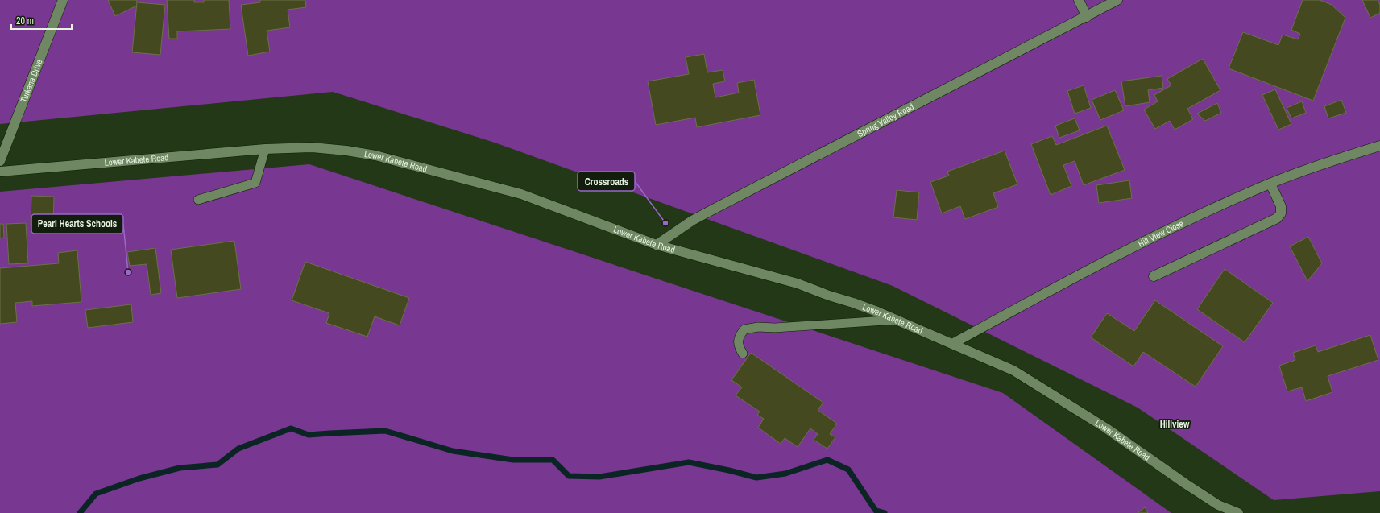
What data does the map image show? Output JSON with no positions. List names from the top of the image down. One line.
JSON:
{"streets":{"street":["Turkana Drive","Spring Valley Road","Lower Kabete Road","Hill View Close"]},"crossings":[["Spring Valley Road","Lower Kabete Road"],["Lower Kabete Road","Hill View Close"]],"districts":["Hillview"],"places":["Crossroads","Pearl Hearts Schools"],"scale_bar":"20 m"}
